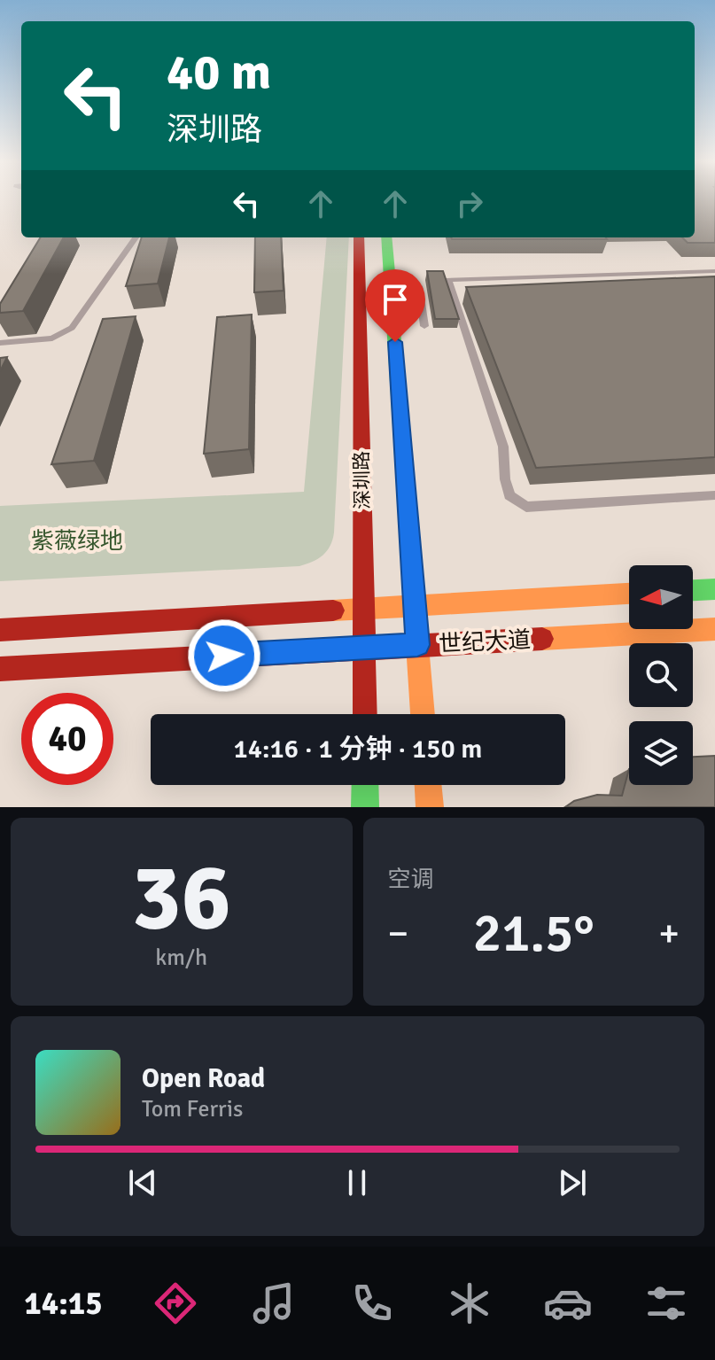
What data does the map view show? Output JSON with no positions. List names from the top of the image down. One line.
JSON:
{"streets":{"street":["深圳路","世纪大道"]},"crossings":[["深圳路","世纪大道"]],"parks":["紫薇绿地"],"north":"left","page":{"turn":["40 m","深圳路"],"limit":"40","trip":"14:16 · 1 分钟 · 150 m","tile":[["36","km/h"],"空调"],"heat":["−","21.5°","+"],"song":["Open Road","Tom Ferris"],"tabs":"14:15"}}
